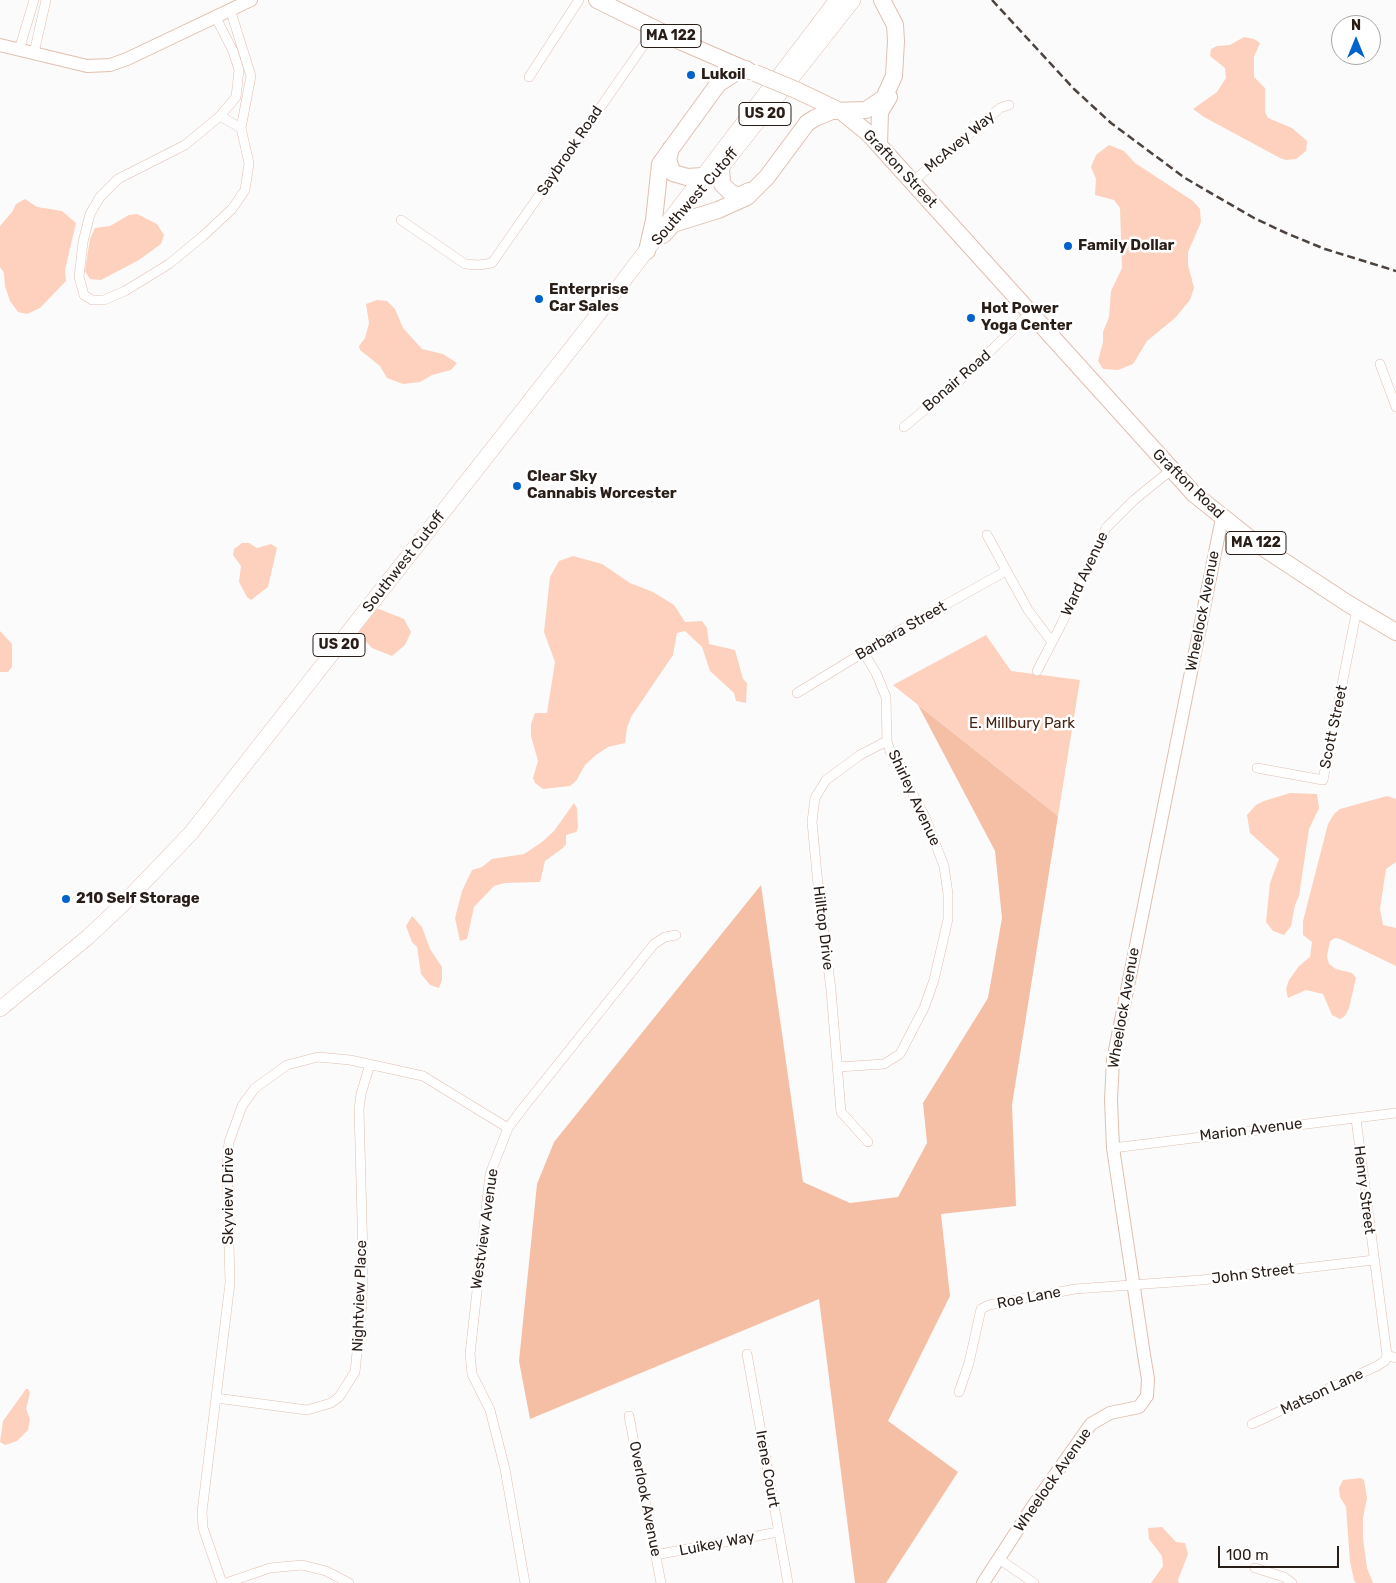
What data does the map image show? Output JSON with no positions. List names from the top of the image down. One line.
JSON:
{"streets":{"highway":["MA 122","Grafton Street","Grafton Road"],"main road":["US 20","Southwest Cutoff"],"street":["McAvey Way","Saybrook Road","Bonair Road","Ward Avenue","Wheelock Avenue","Barbara Street","Scott Street","Shirley Avenue","Hilltop Drive","Marion Avenue","Henry Street","Skyview Drive","Westview Avenue","John Street","Nightview Place","Roe Lane","Matson Lane","Irene Court","Overlook Avenue","Luikey Way"]},"crossings":[["McAvey Way","Grafton Street"],["Saybrook Road","Grafton Street"],["Grafton Street","Bonair Road"],["Grafton Street","Grafton Road"],["Grafton Road","Ward Avenue"],["Grafton Road","Wheelock Avenue"],["Grafton Road","Scott Street"],["Wheelock Avenue","Marion Avenue"],["Wheelock Avenue","John Street"],["Wheelock Avenue","Roe Lane"],["Barbara Street","Shirley Avenue"],["Shirley Avenue","Hilltop Drive"],["Marion Avenue","Henry Street"],["Henry Street","John Street"],["Henry Street","Matson Lane"],["Skyview Drive","Westview Avenue"],["Skyview Drive","Nightview Place"],["John Street","Roe Lane"],["Irene Court","Luikey Way"],["Overlook Avenue","Luikey Way"]],"parks":["E. Millbury Park"],"places":["Lukoil","Family Dollar","Enterprise Car Sales","Hot Power Yoga Center","Clear Sky Cannabis Worcester","210 Self Storage"],"scale_bar":"100 m","north":"top"}
